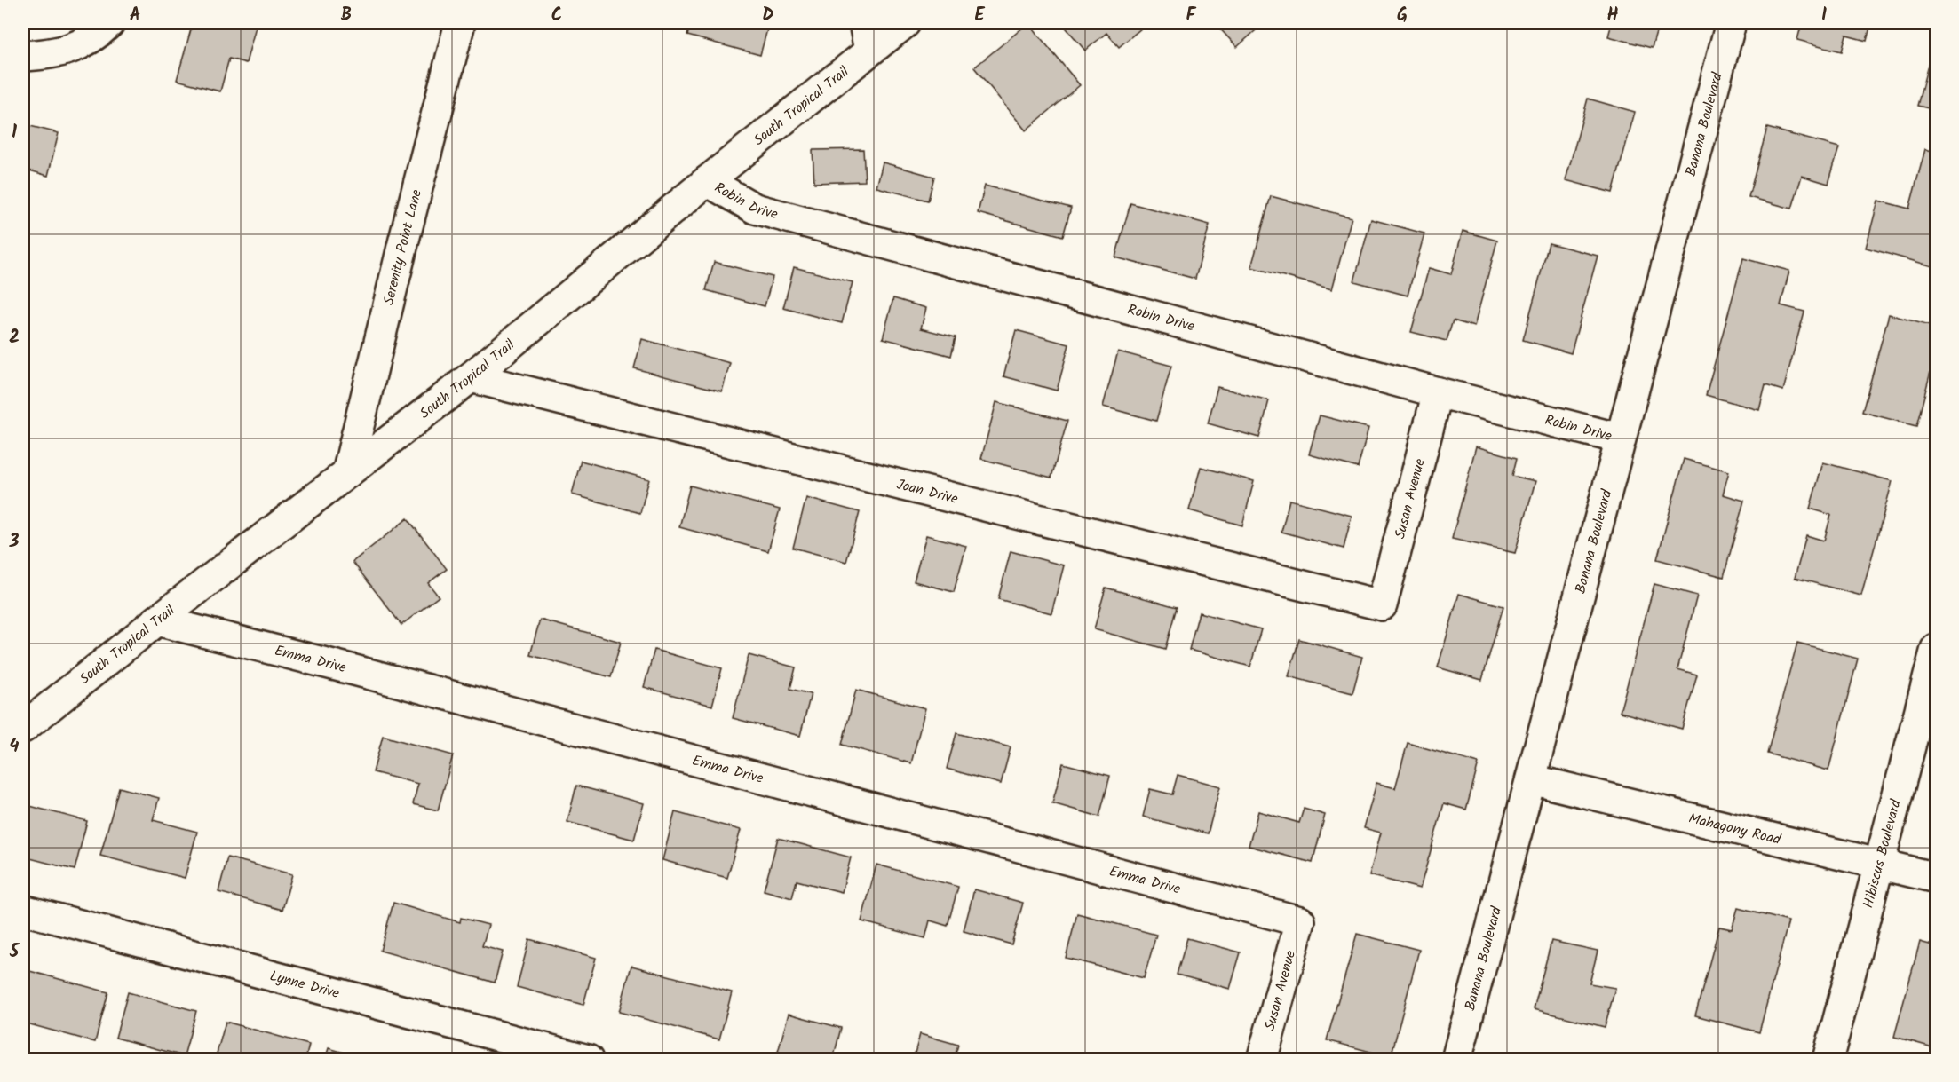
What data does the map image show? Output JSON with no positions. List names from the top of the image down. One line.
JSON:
{"streets":{"street":["South Tropical Trail","Banana Boulevard","Robin Drive","Serenity Point Lane","Joan Drive","Susan Avenue","Emma Drive","Mahagony Road","Hibiscus Boulevard","Lynne Drive"]},"crossings":[["South Tropical Trail","Robin Drive"],["South Tropical Trail","Serenity Point Lane"],["South Tropical Trail","Joan Drive"],["South Tropical Trail","Emma Drive"],["Banana Boulevard","Robin Drive"],["Banana Boulevard","Mahagony Road"],["Robin Drive","Susan Avenue"],["Joan Drive","Susan Avenue"],["Susan Avenue","Emma Drive"],["Mahagony Road","Hibiscus Boulevard"]],"grid":{"columns":["A","B","C","D","E","F","G","H","I"],"rows":["1","2","3","4","5"]}}
